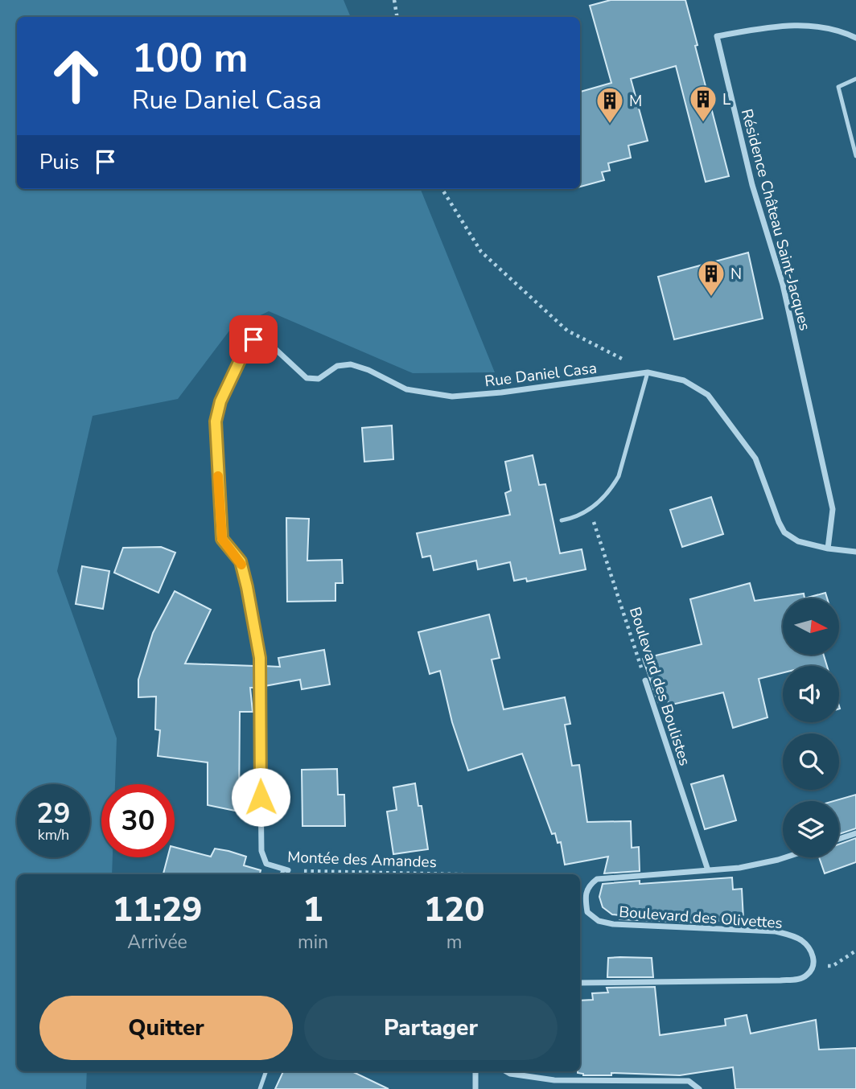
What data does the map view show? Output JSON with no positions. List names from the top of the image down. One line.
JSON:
{"streets":{"street":["Résidence Château Saint-Jacques","Rue Daniel Casa","Boulevard des Boulistes","Montée des Amandes","Boulevard des Olivettes"]},"crossings":[["Résidence Château Saint-Jacques","Rue Daniel Casa"],["Rue Daniel Casa","Montée des Amandes"],["Boulevard des Boulistes","Boulevard des Olivettes"]],"places":{"building":["L","M","N"]},"north":"right","page":{"turn":["100 m","Rue Daniel Casa"],"then":"Puis","speed":"29 km/h","limit":"30","eta":["11:29","Arrivée","1","min","120","m"],"buttons":["Quitter","Partager"]}}
